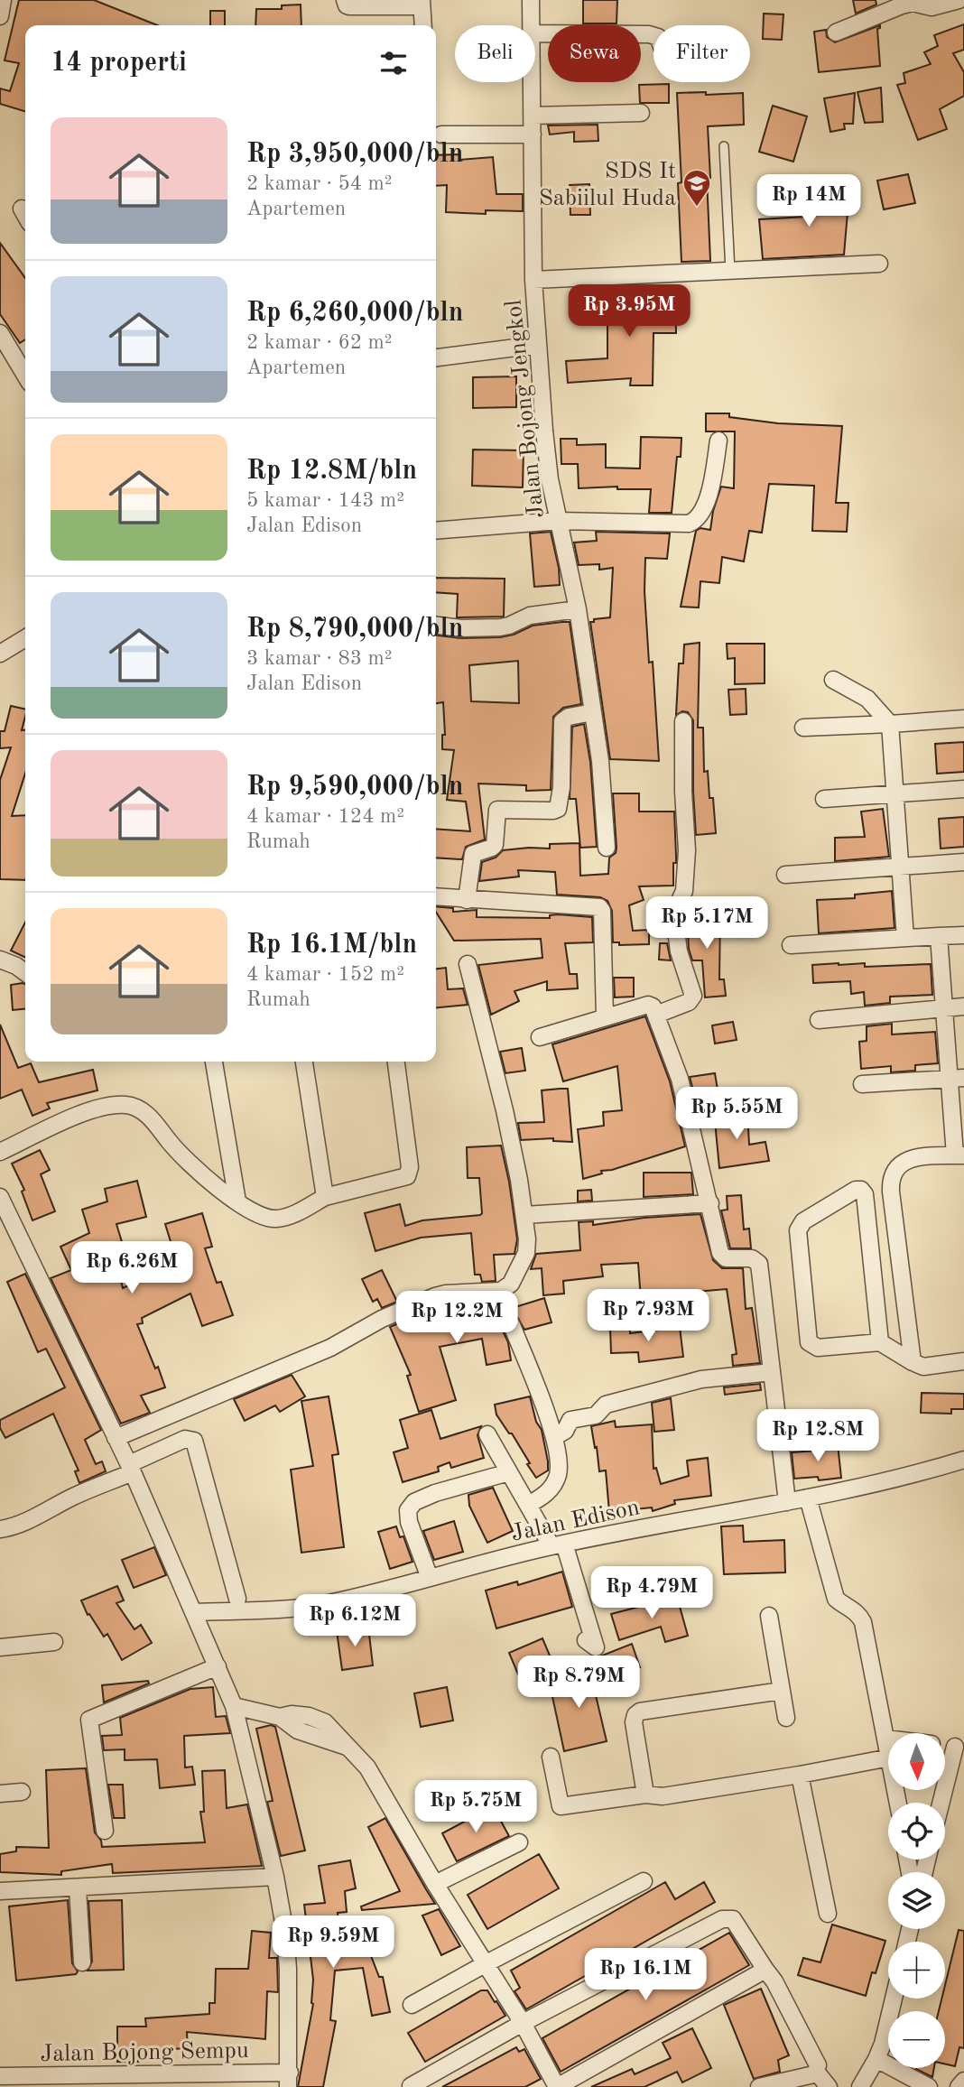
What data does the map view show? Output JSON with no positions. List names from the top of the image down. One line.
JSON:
{"streets":{"street":["Jalan Bojong Jengkol","Jalan Edison","Jalan Bojong Sempu"]},"places":{"school or university":["SDS It Sabiilul Huda"]},"north":"bottom","page":{"chip":["Beli","Sewa","Filter"],"heading":"14 properti","list":[{"name":"Rp 3,950,000/bln","note":"2 kamar · 54 m² · Apartemen"},{"name":"Rp 6,260,000/bln","note":"2 kamar · 62 m² · Apartemen"},{"name":"Rp 12.8M/bln","note":"5 kamar · 143 m² · Jalan Edison"},{"name":"Rp 8,790,000/bln","note":"3 kamar · 83 m² · Jalan Edison"},{"name":"Rp 9,590,000/bln","note":"4 kamar · 124 m² · Rumah"},{"name":"Rp 16.1M/bln","note":"4 kamar · 152 m² · Rumah"}],"price":["Rp 14M","Rp 3.95M","Rp 5.17M","Rp 5.55M","Rp 6.26M","Rp 7.93M","Rp 12.2M","Rp 12.8M","Rp 4.79M","Rp 6.12M","Rp 8.79M","Rp 5.75M","Rp 9.59M","Rp 16.1M"],"map_buttons":["+","−"]}}
